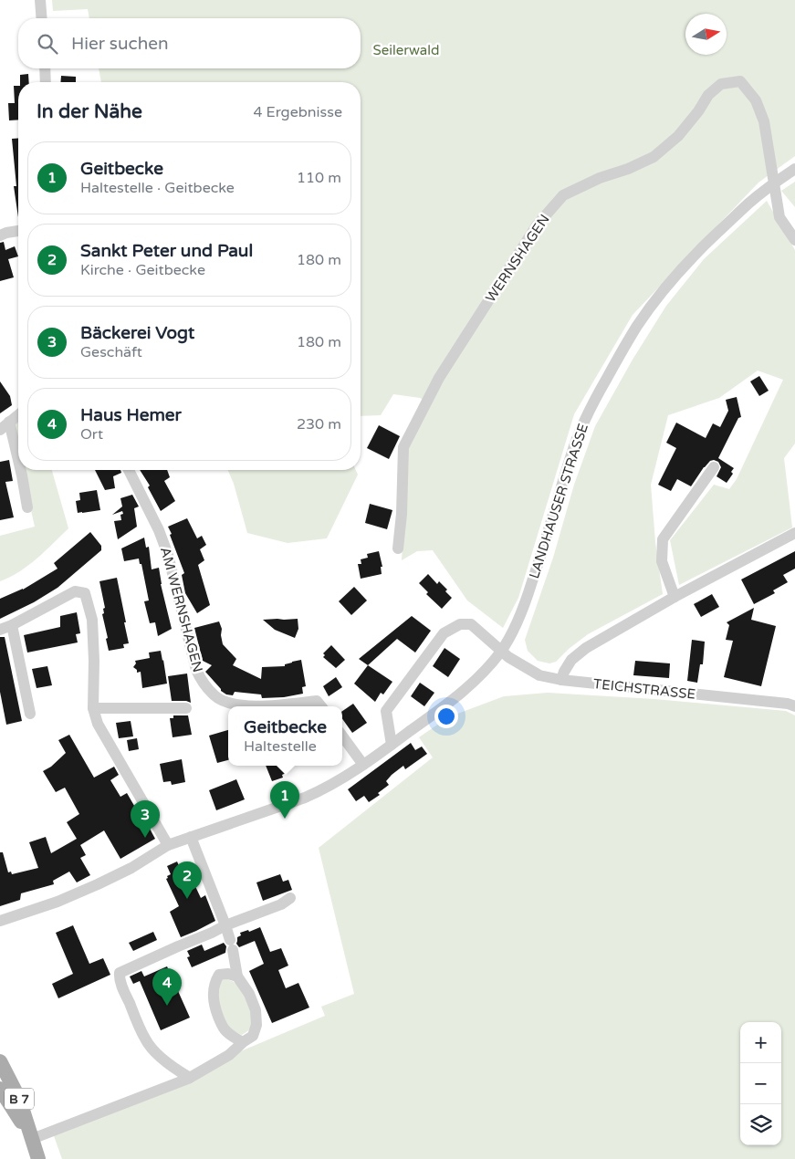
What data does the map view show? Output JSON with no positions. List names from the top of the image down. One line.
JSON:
{"streets":{"main road":["B 7"],"street":["WERNSHAGEN","LANDHAUSER STRASSE","AM WERNSHAGEN","TEICHSTRASSE"]},"crossings":[["WERNSHAGEN","LANDHAUSER STRASSE"],["LANDHAUSER STRASSE","TEICHSTRASSE"]],"parks":["Seilerwald"],"north":"right","page":{"search":"Hier suchen","heading":["In der Nähe","4 Ergebnisse"],"list":[{"mark":"1","name":"Geitbecke","note":"Haltestelle · Geitbecke","value":"110 m"},{"mark":"2","name":"Sankt Peter und Paul","note":"Kirche · Geitbecke","value":"180 m"},{"mark":"3","name":"Bäckerei Vogt","note":"Geschäft","value":"180 m"},{"mark":"4","name":"Haus Hemer","note":"Ort","value":"230 m"}],"popup":["Geitbecke","Haltestelle"],"pins":["1","3","2","4"],"map_buttons":["+","−"]}}
